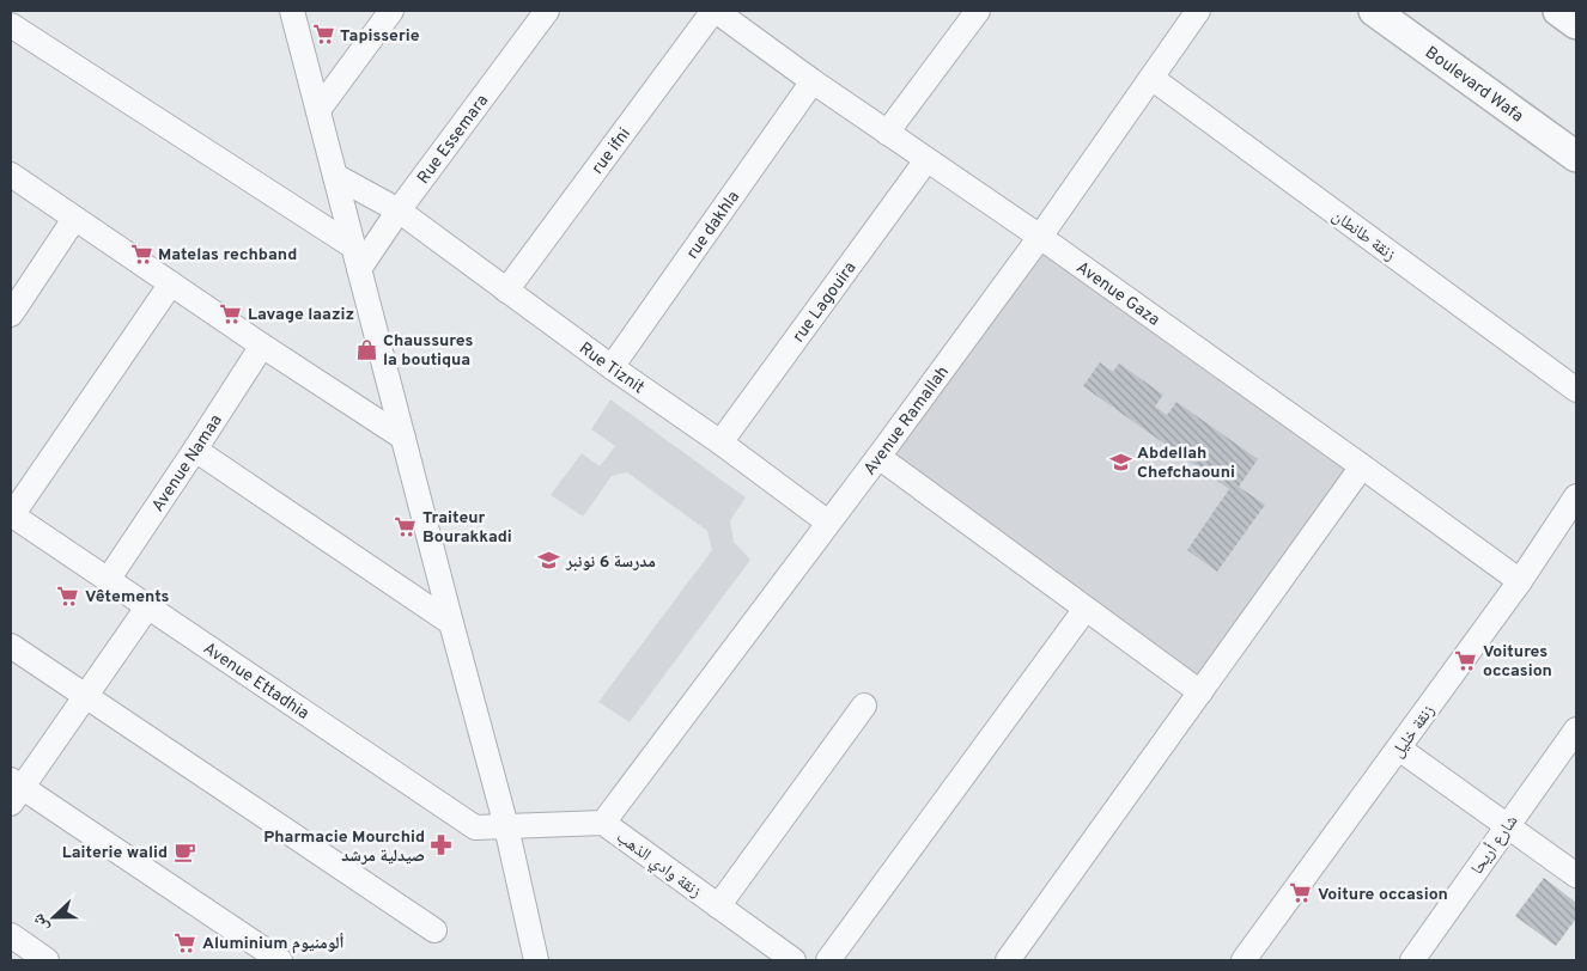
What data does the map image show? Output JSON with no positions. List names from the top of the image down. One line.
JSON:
{"streets":{"street":["Boulevard Wafa","Rue Essemara","rue ifni","rue dakhla","زنقة طانطان","Avenue Gaza","rue Lagouira","Rue Tiznit","Avenue Ramallah","Avenue Namaa","Avenue Ettadhia","زنقة خليل","شارع أريحا","زنقة وادي الذهب"]},"crossings":[["Rue Essemara","Rue Tiznit"],["rue ifni","Avenue Gaza"],["rue ifni","Rue Tiznit"],["rue dakhla","Avenue Gaza"],["rue dakhla","Rue Tiznit"],["زنقة طانطان","Avenue Ramallah"],["Avenue Gaza","rue Lagouira"],["Avenue Gaza","Avenue Ramallah"],["Avenue Gaza","زنقة خليل"],["rue Lagouira","Rue Tiznit"],["Rue Tiznit","Avenue Ramallah"],["Avenue Ramallah","زنقة وادي الذهب"],["Avenue Namaa","Avenue Ettadhia"],["Avenue Ettadhia","زنقة وادي الذهب"]],"places":{"supermarket":["Tapisserie","Matelas rechband","Lavage laaziz","Traiteur Bourakkadi","Vêtements","Voitures occasion","Voiture occasion","Aluminium ألومنيوم"],"shop":["Chaussures la boutiqua"],"school or university":["Abdellah Chefchaouni","مدرسة 6 نونبر"],"pharmacy":["Pharmacie Mourchid صيدلية مرشد"],"cafe":["Laiterie walid"]},"north":"left"}
